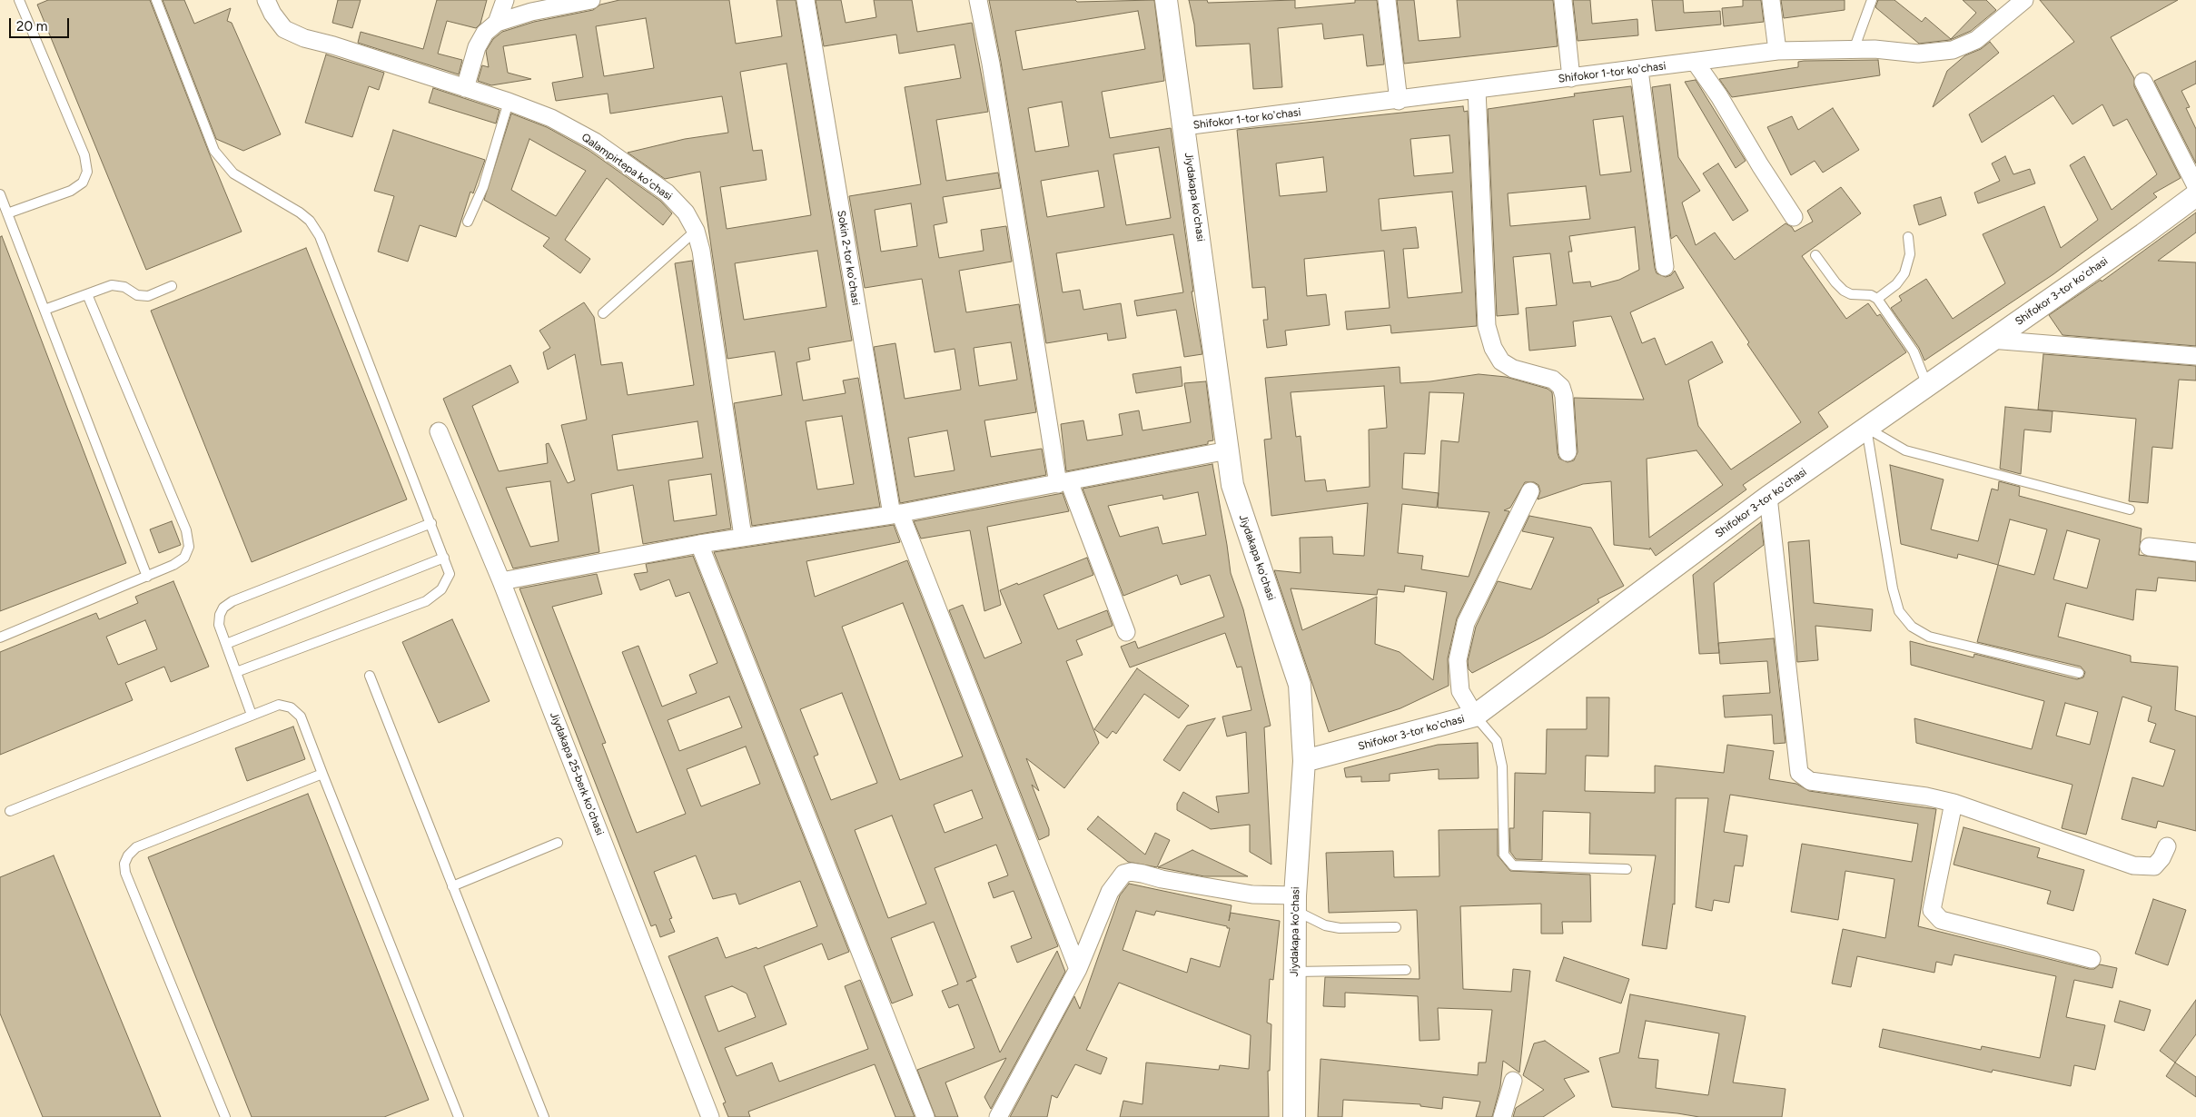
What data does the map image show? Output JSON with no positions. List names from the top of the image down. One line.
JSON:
{"streets":{"street":["Shifokor 1-tor koʼchasi","Qalampirtepa koʻchasi","Jiydakapa ko'chasi","Sokin 2-tor koʼchasi","Shifokor 3-tor koʼchasi","Jiydakapa 25-berk koʼchasi"]},"crossings":[["Shifokor 1-tor koʼchasi","Jiydakapa ko'chasi"],["Jiydakapa ko'chasi","Shifokor 3-tor koʼchasi"]],"scale_bar":"20 m"}
